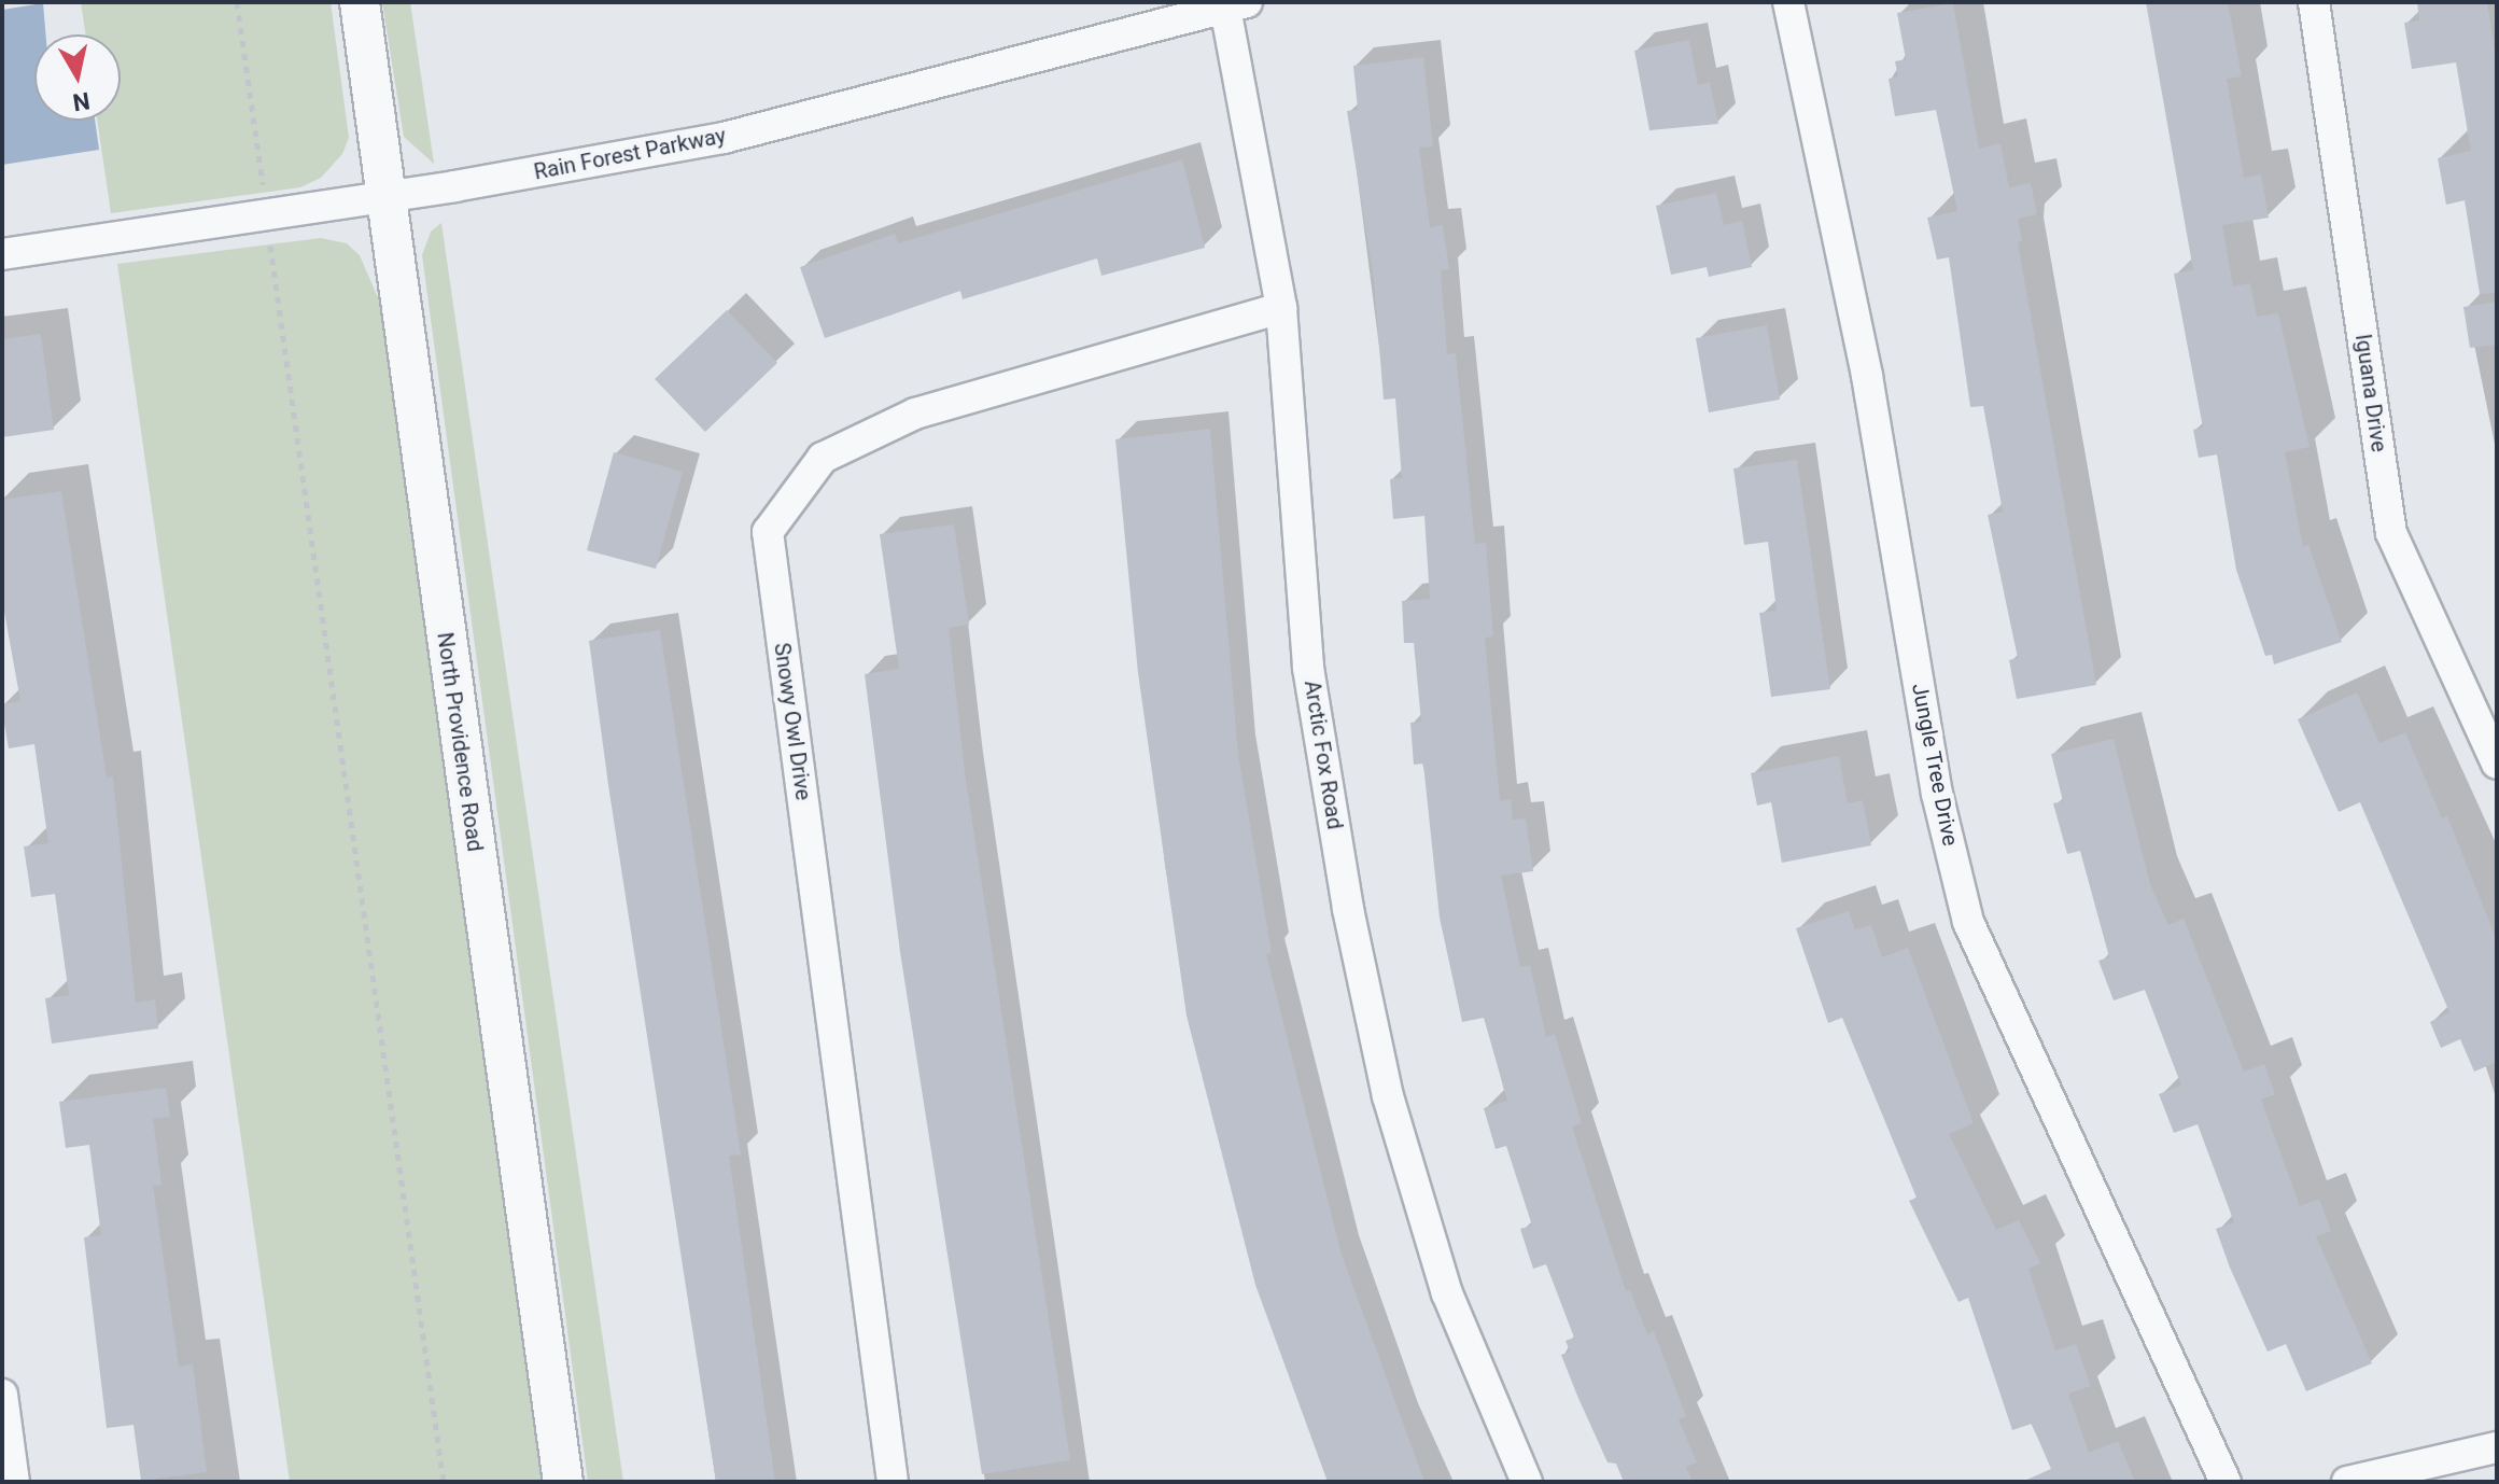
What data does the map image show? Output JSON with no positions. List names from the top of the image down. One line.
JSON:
{"streets":{"street":["Rain Forest Parkway","Iguana Drive","Snowy Owl Drive","North Providence Road","Arctic Fox Road","Jungle Tree Drive"]},"crossings":[["Rain Forest Parkway","North Providence Road"],["Rain Forest Parkway","Arctic Fox Road"],["Snowy Owl Drive","Arctic Fox Road"]],"north":"bottom"}
